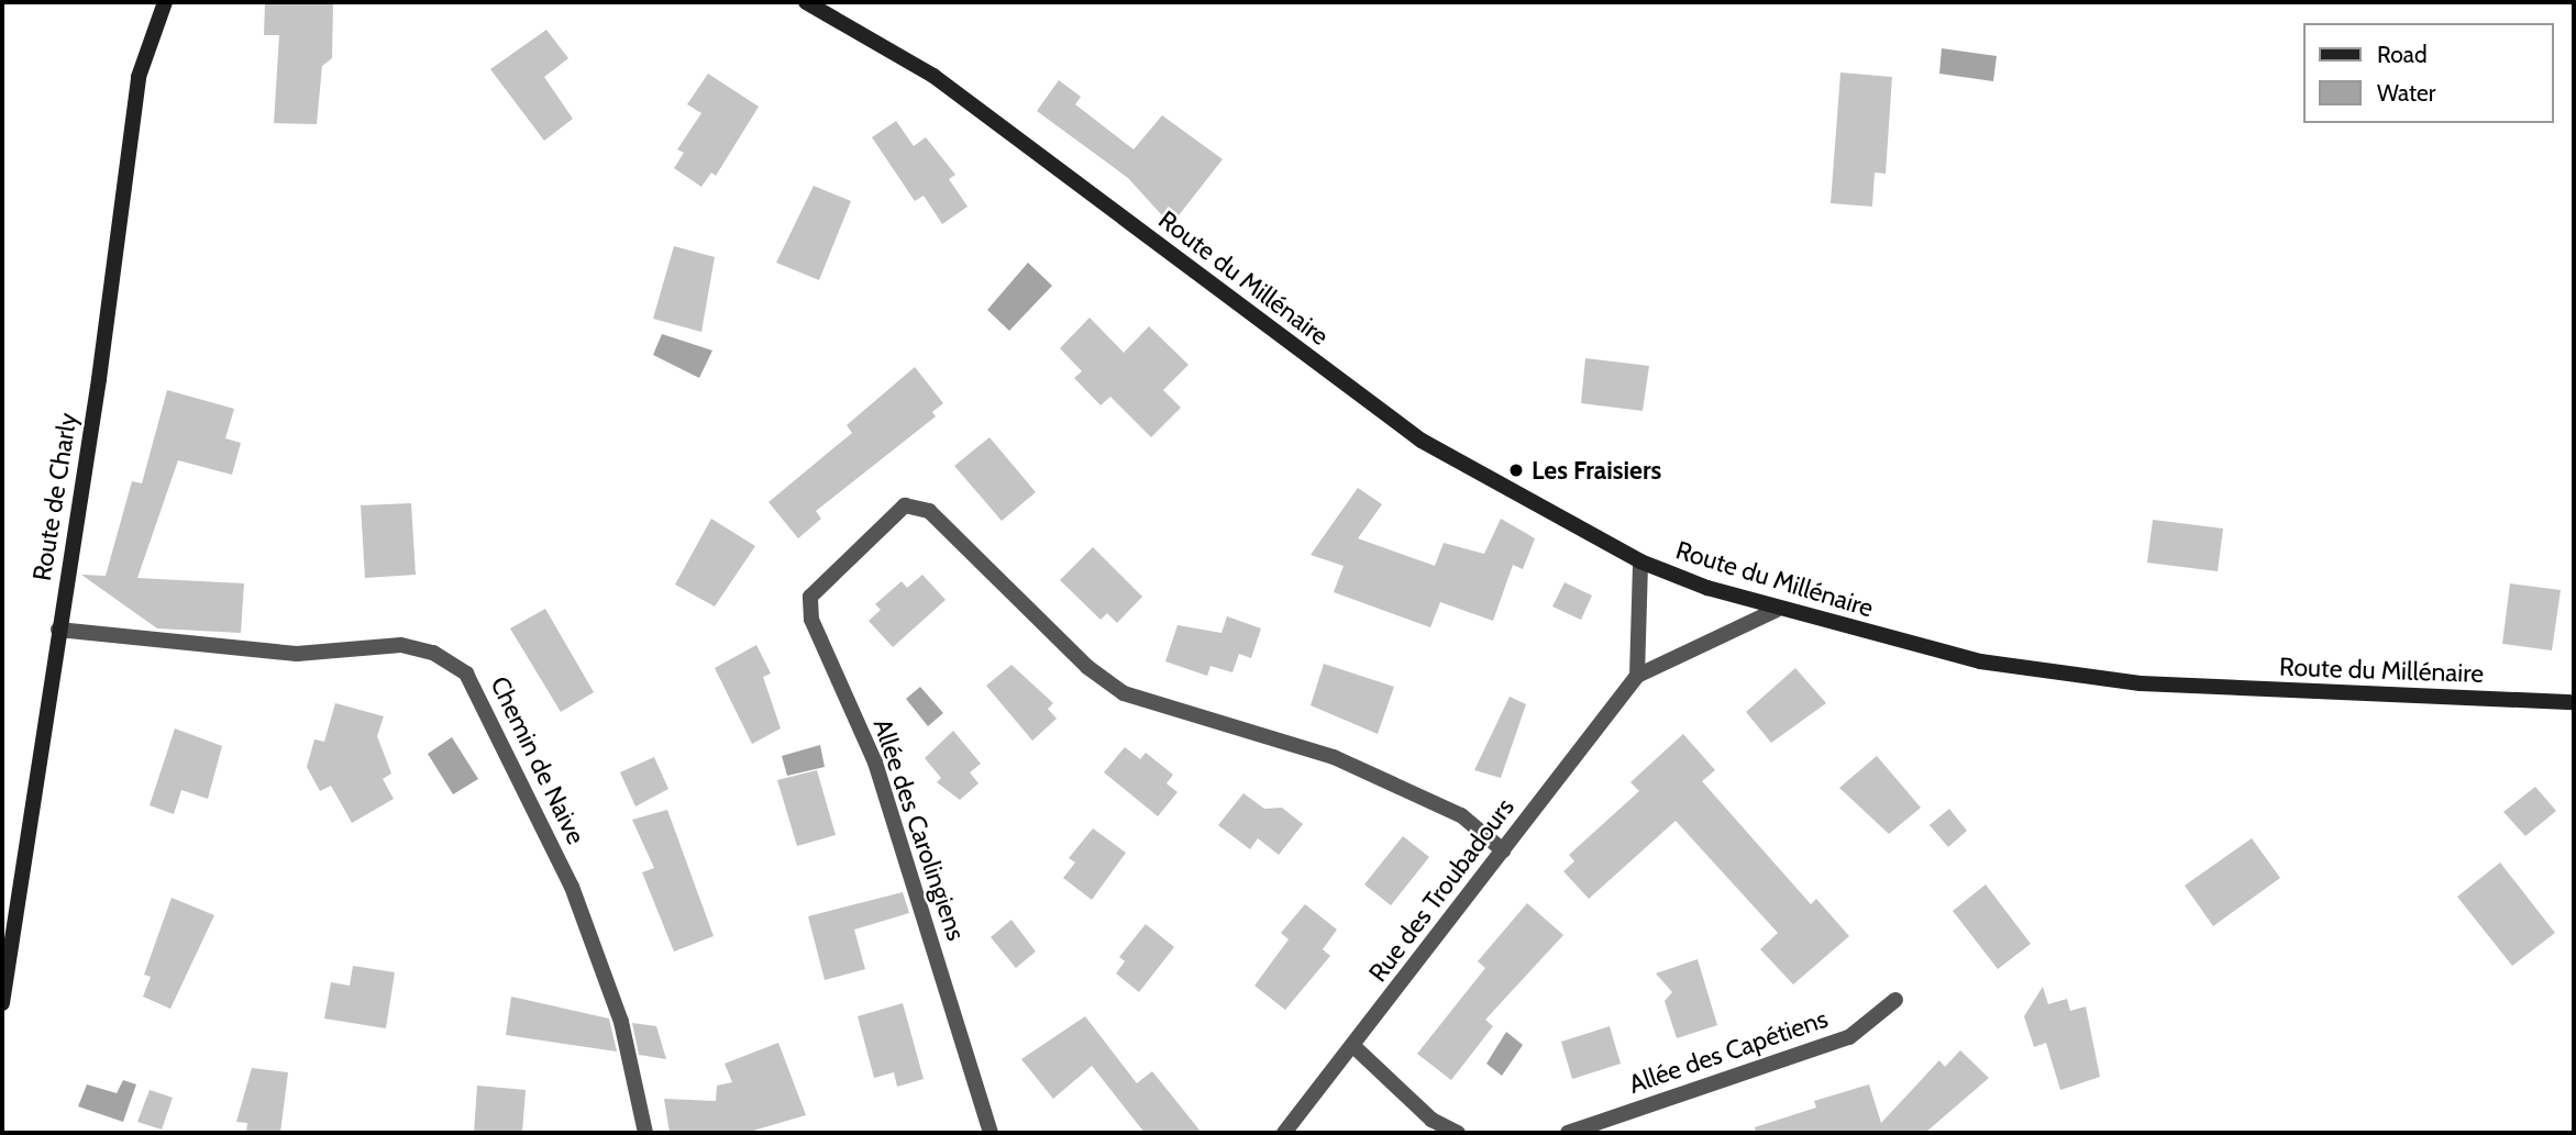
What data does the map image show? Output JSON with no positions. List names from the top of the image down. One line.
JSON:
{"streets":{"street":["Route du Millénaire","Route de Charly","Chemin de Naive","Allée des Carolingiens","Rue des Troubadours","Allée des Capétiens"]},"crossings":[["Route du Millénaire","Rue des Troubadours"],["Route de Charly","Chemin de Naive"],["Allée des Carolingiens","Rue des Troubadours"]],"places":["Les Fraisiers"],"legend":["Road","Water"]}
